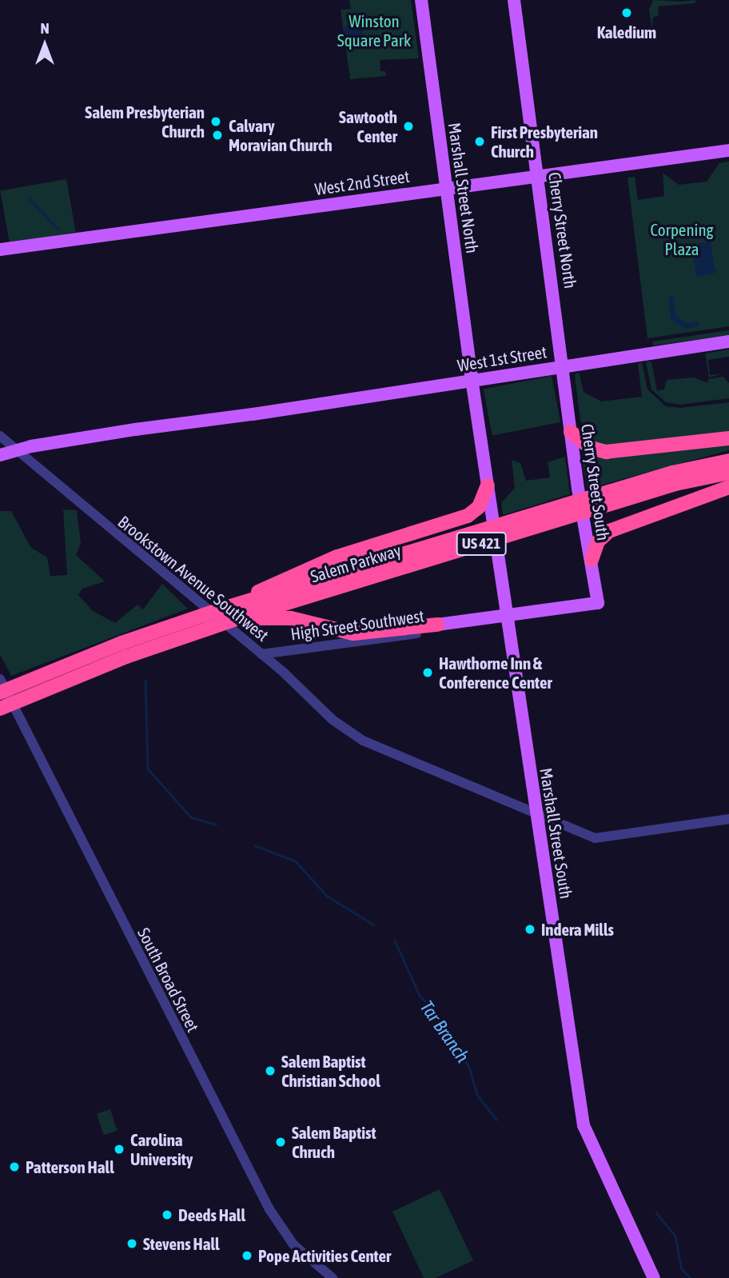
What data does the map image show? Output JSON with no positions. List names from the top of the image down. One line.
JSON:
{"streets":{"highway":["US 421","Salem Parkway"],"main road":["West 2nd Street","Marshall Street North","Cherry Street North","West 1st Street","Cherry Street South","High Street Southwest","Marshall Street South"],"street":["Brookstown Avenue Southwest","South Broad Street"]},"crossings":[["West 2nd Street","Marshall Street North"],["West 2nd Street","Cherry Street North"],["Marshall Street North","West 1st Street"],["Marshall Street North","Marshall Street South"],["Cherry Street North","West 1st Street"],["Cherry Street North","Cherry Street South"],["West 1st Street","Cherry Street South"],["West 1st Street","Brookstown Avenue Southwest"],["West 1st Street","Marshall Street South"],["Cherry Street South","High Street Southwest"],["Brookstown Avenue Southwest","High Street Southwest"],["Brookstown Avenue Southwest","Marshall Street South"],["High Street Southwest","Marshall Street South"]],"water":["Tar Branch"],"parks":["Winston Square Park","Corpening Plaza"],"places":["Kaledium","Salem Presbyterian Church","Sawtooth Center","Calvary Moravian Church","First Presbyterian Church","Hawthorne Inn & Conference Center","Indera Mills","Salem Baptist Christian School","Salem Baptist Chruch","Carolina University","Patterson Hall","Deeds Hall","Stevens Hall","Pope Activities Center"],"north":"top"}
